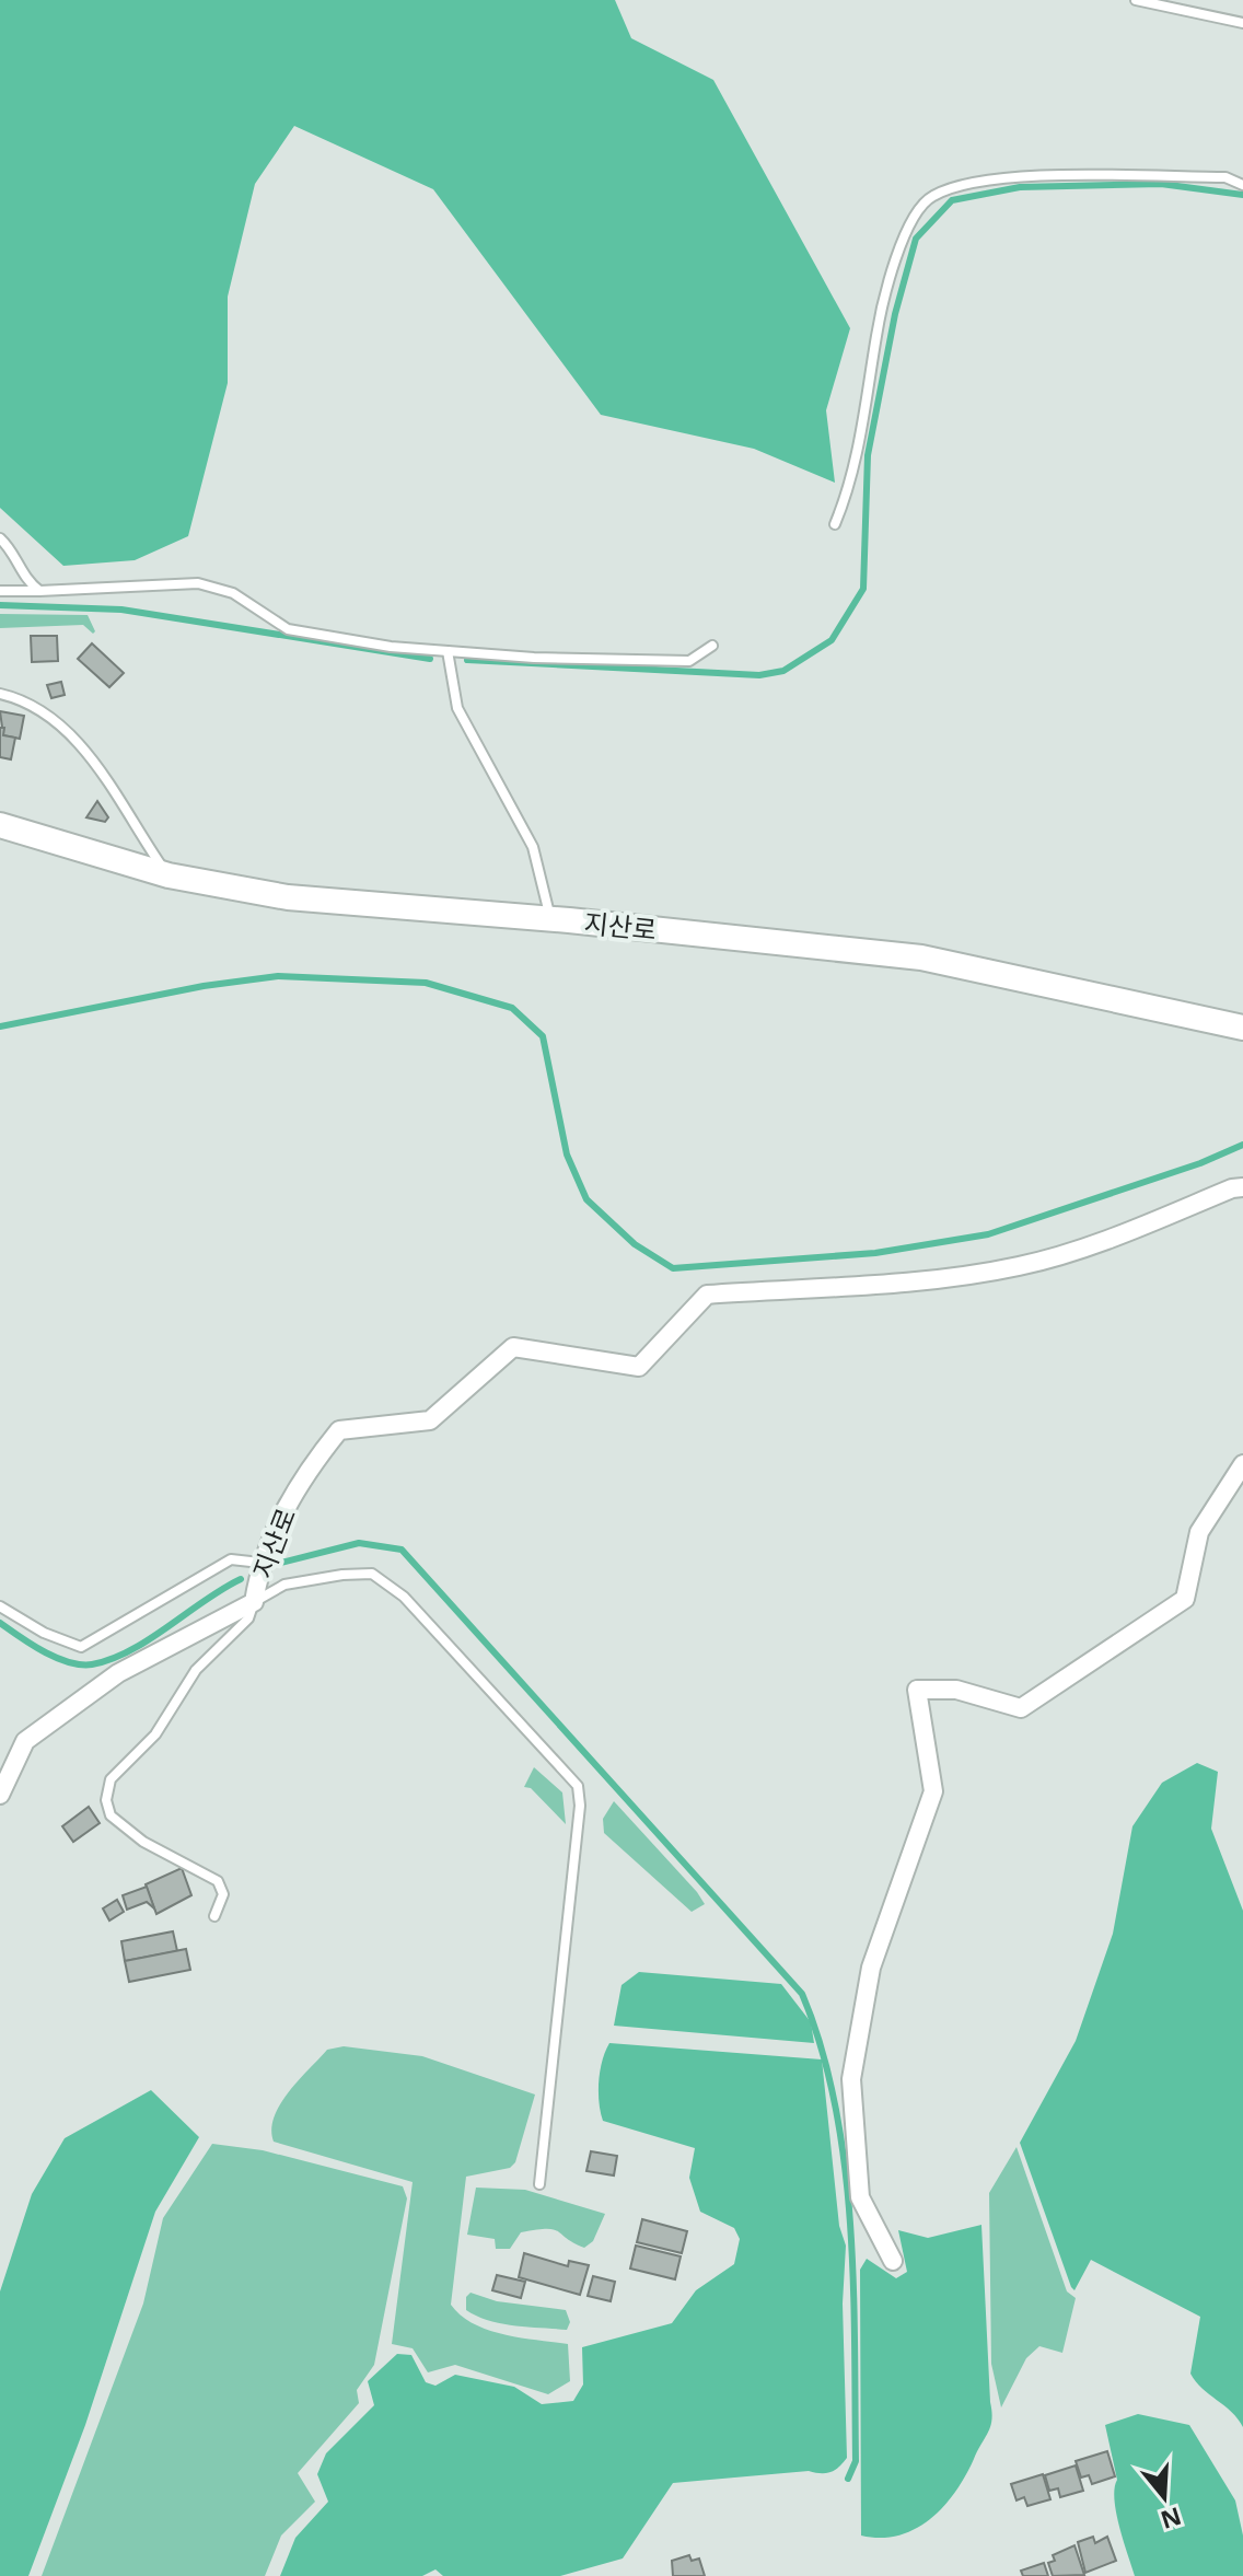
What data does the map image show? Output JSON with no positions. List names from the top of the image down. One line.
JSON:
{"streets":{"main road":["지산로"]},"north":"bottom"}
